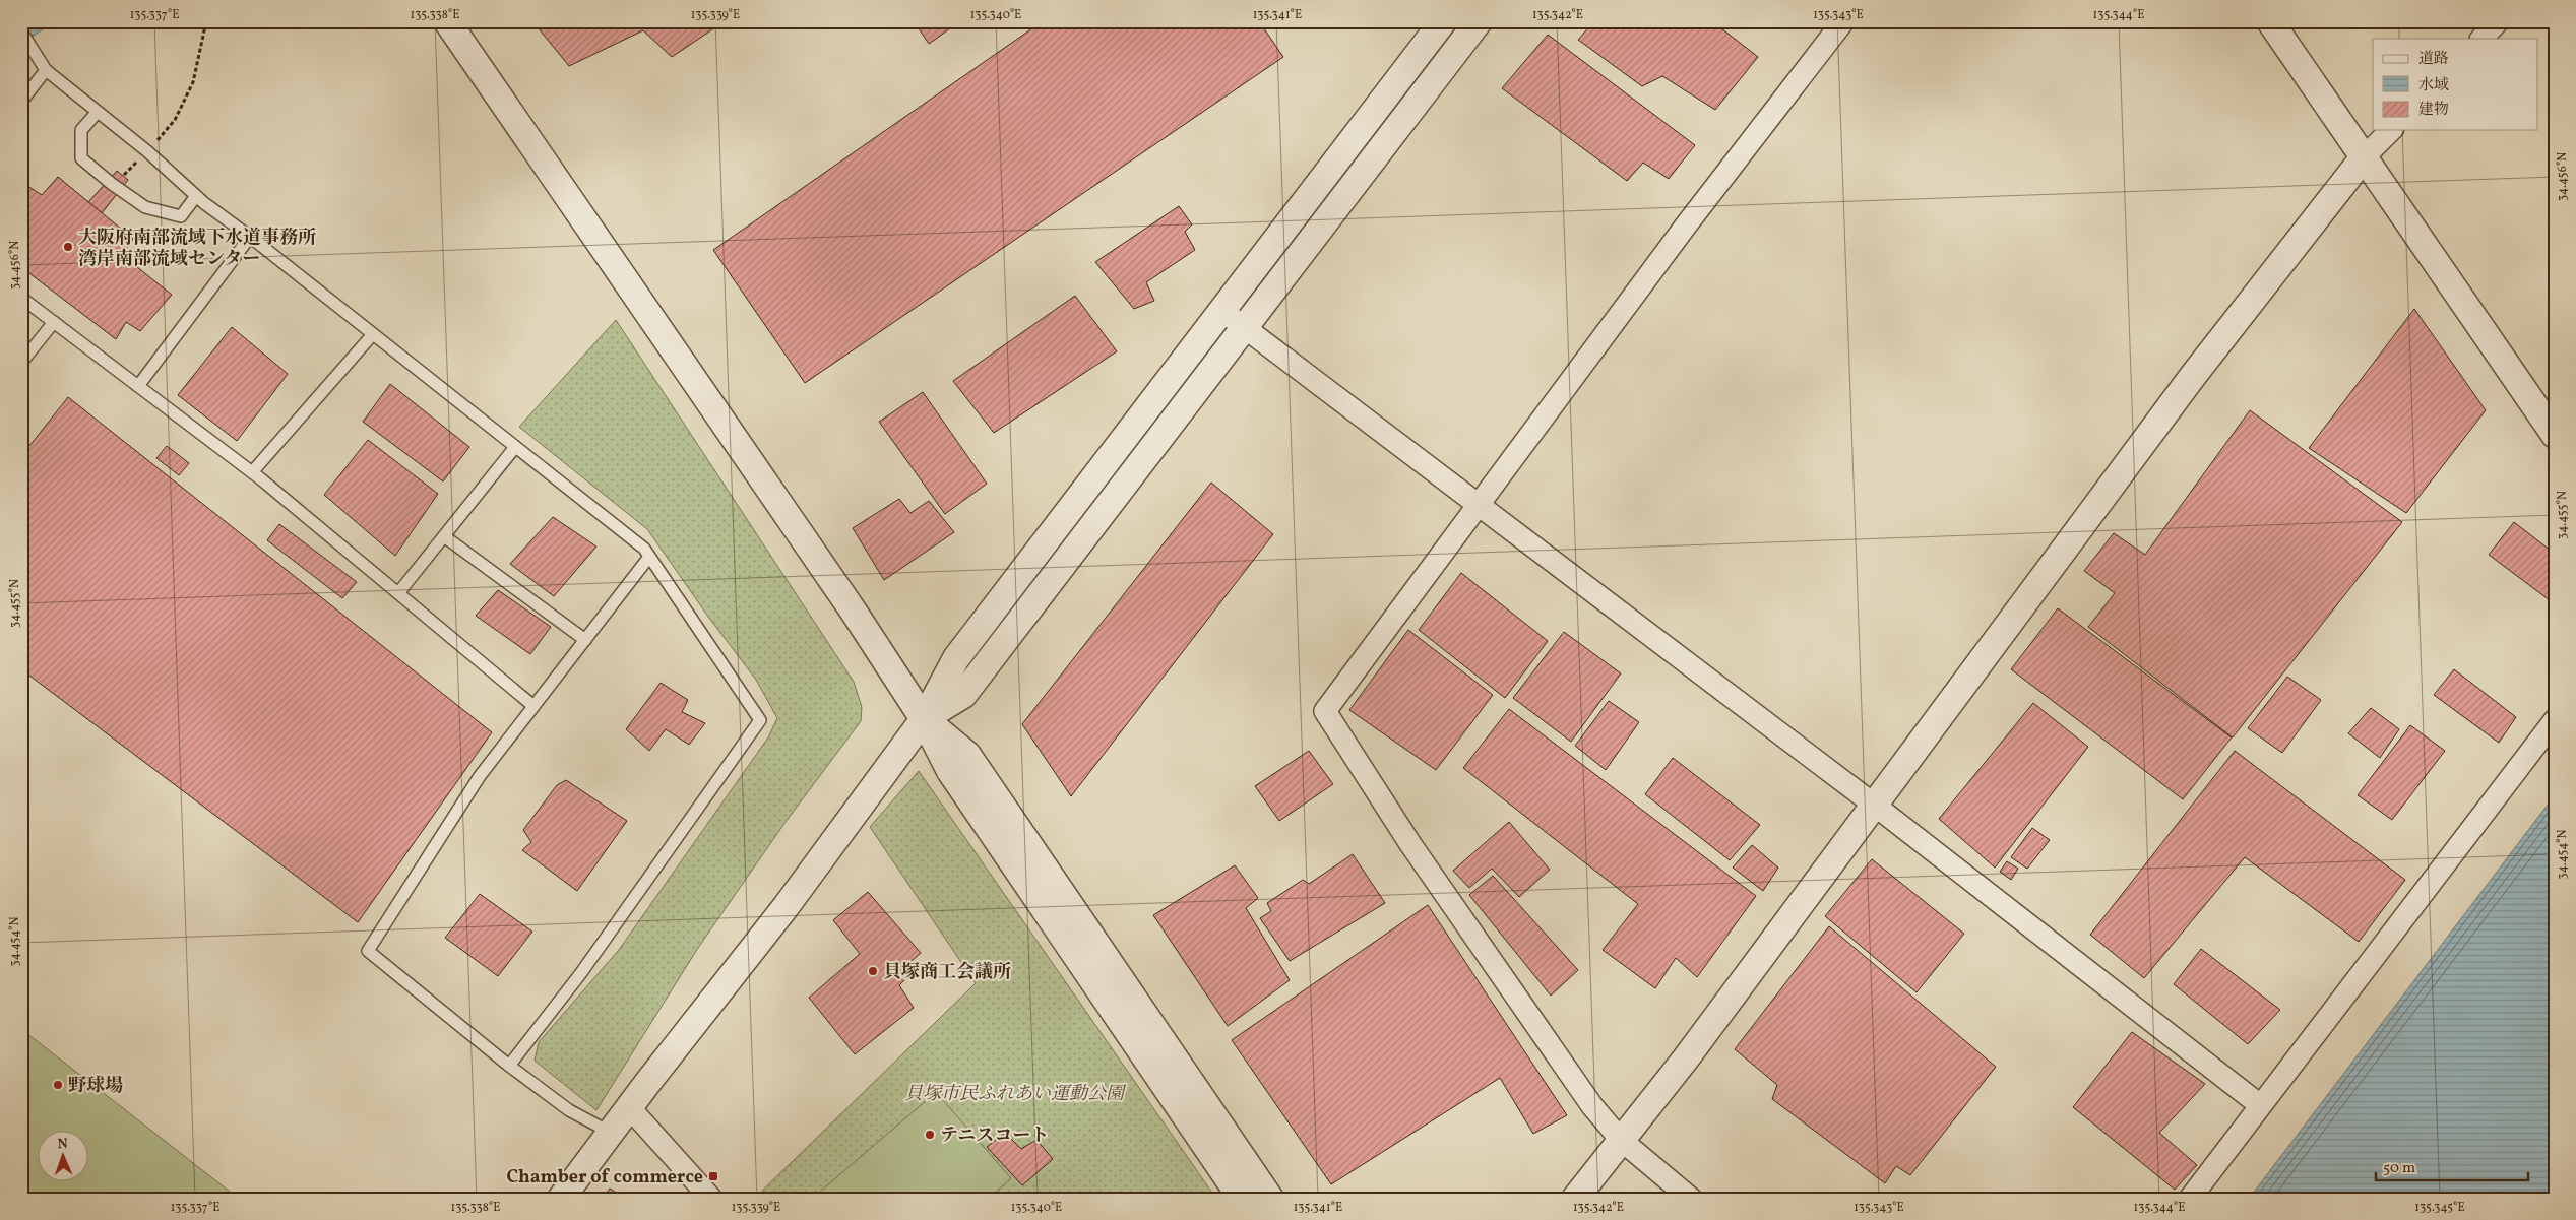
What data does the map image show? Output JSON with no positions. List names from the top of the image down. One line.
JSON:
{"parks":["貝塚市民ふれあい運動公園"],"places":{"other":["大阪府南部流域下水道事務所 湾岸南部流域センター","貝塚商工会議所","野球場","テニスコート"],"transit":["Chamber of commerce"]},"legend":["道路","水域","建物"],"scale_bar":"50 m","north":"top","coordinates":["135.337°E","135.338°E","135.339°E","135.340°E","135.341°E","135.342°E","135.343°E","135.344°E","34.456°N","34.455°N","34.454°N","135.345°E"]}
